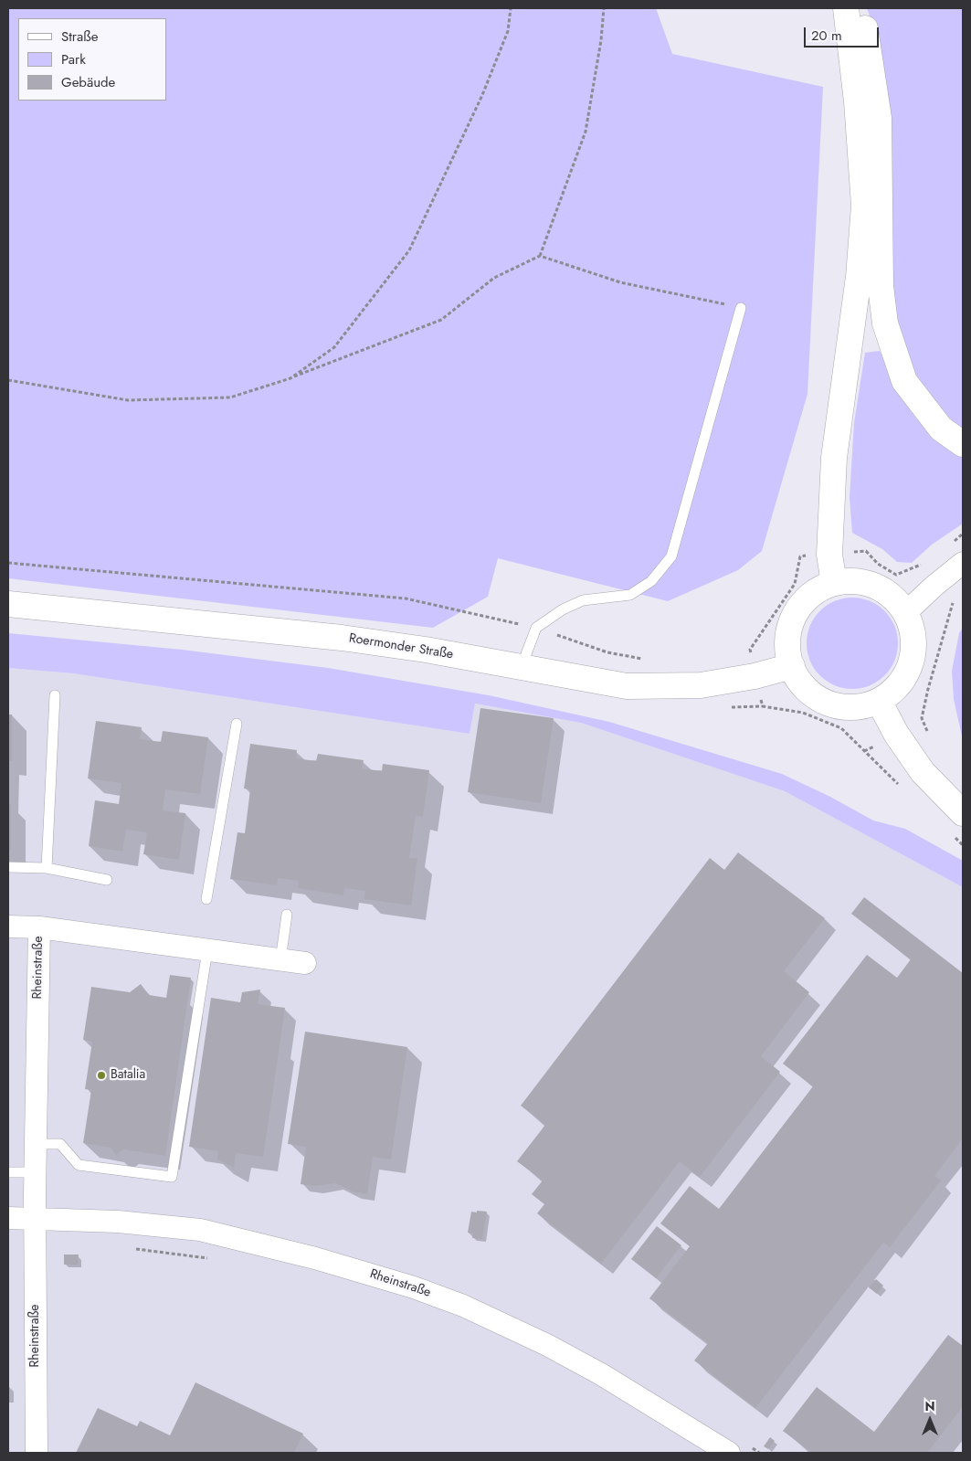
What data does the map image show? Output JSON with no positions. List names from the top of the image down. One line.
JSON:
{"streets":{"main road":["Roermonder Straße"],"street":["Rheinstraße"]},"places":["Batalia"],"legend":["Straße","Park","Gebäude"],"scale_bar":"20 m","north":"top"}
